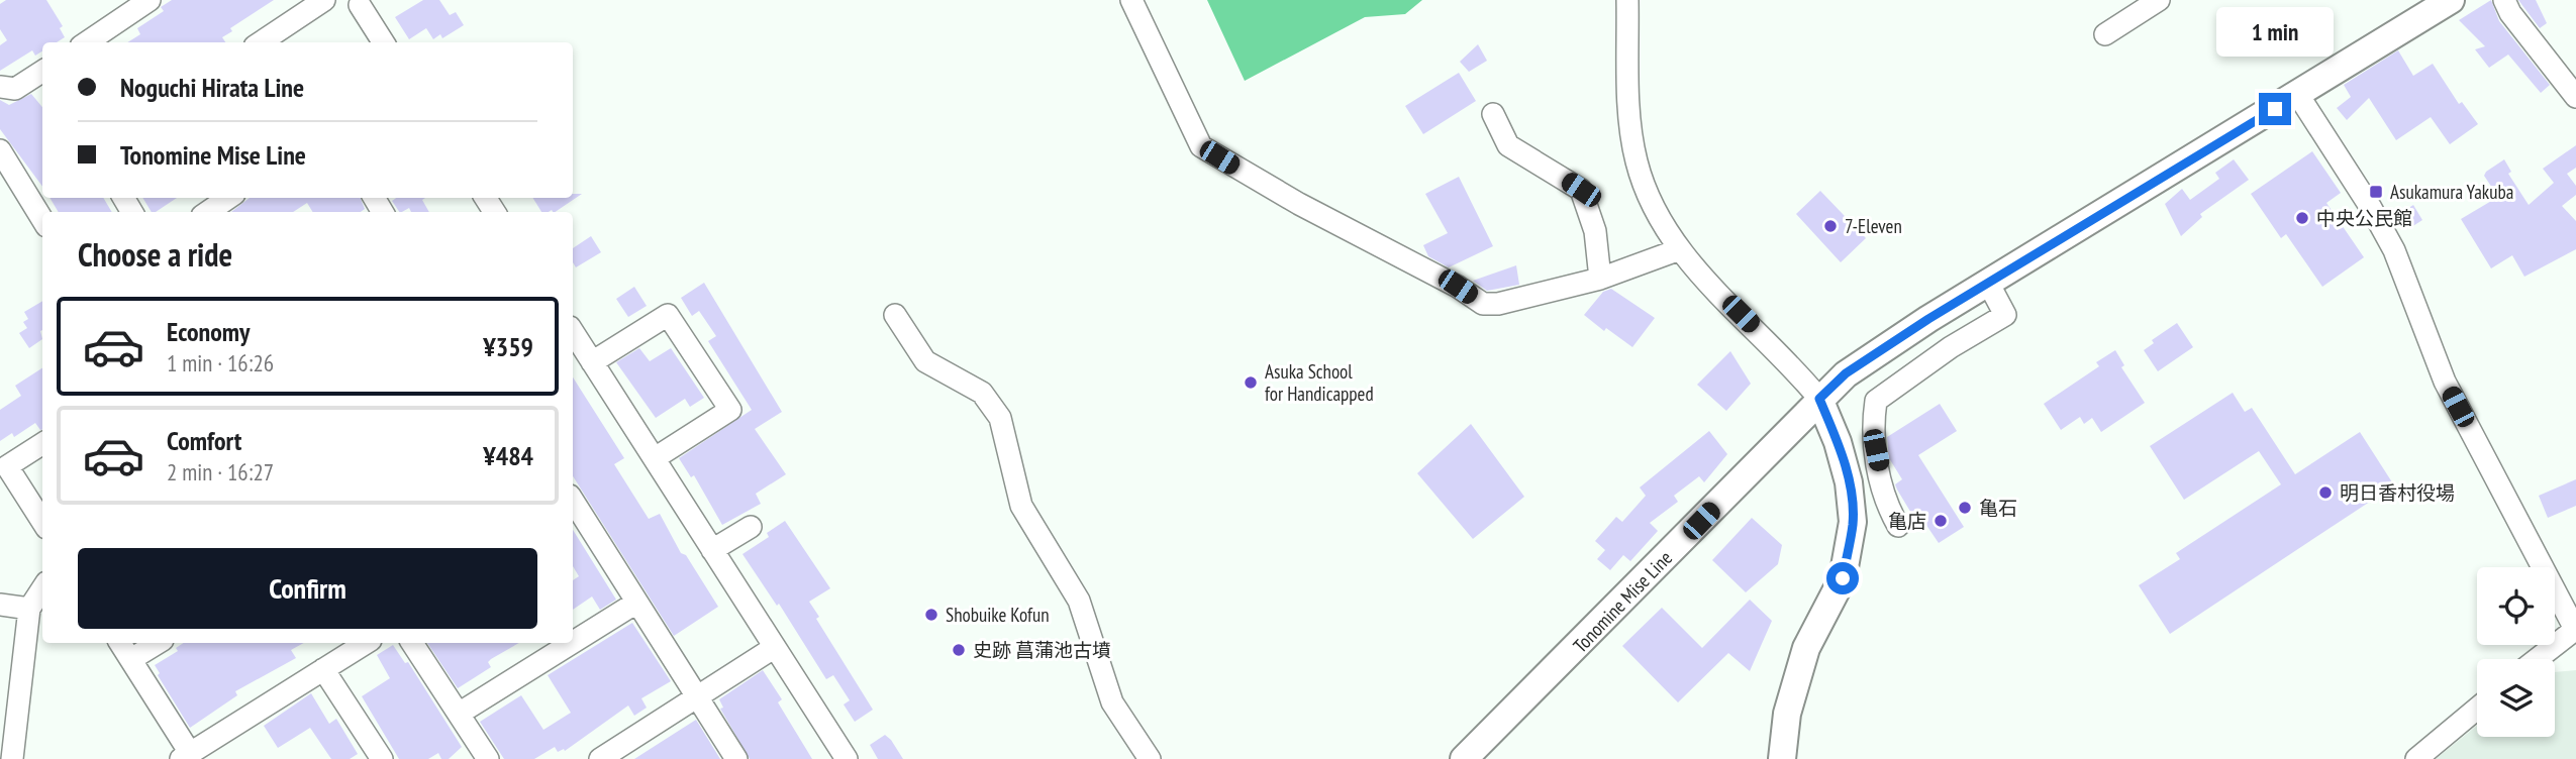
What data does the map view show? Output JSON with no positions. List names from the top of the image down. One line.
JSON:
{"streets":{"main road":["Tonomine Mise Line"]},"places":{"transit":["Asukamura Yakuba"],"other":["中央公民館","7-Eleven","Asuka School for Handicapped","明日香村役場","亀石","亀店","Shobuike Kofun","史跡 菖蒲池古墳"]},"page":{"bubble":"1 min","banner":["Noguchi Hirata Line","Tonomine Mise Line"],"heading":"Choose a ride","list":[{"name":"Economy","note":"1 min · 16:26","value":"¥359"},{"name":"Comfort","note":"2 min · 16:27","value":"¥484"}],"buttons":"Confirm"}}
